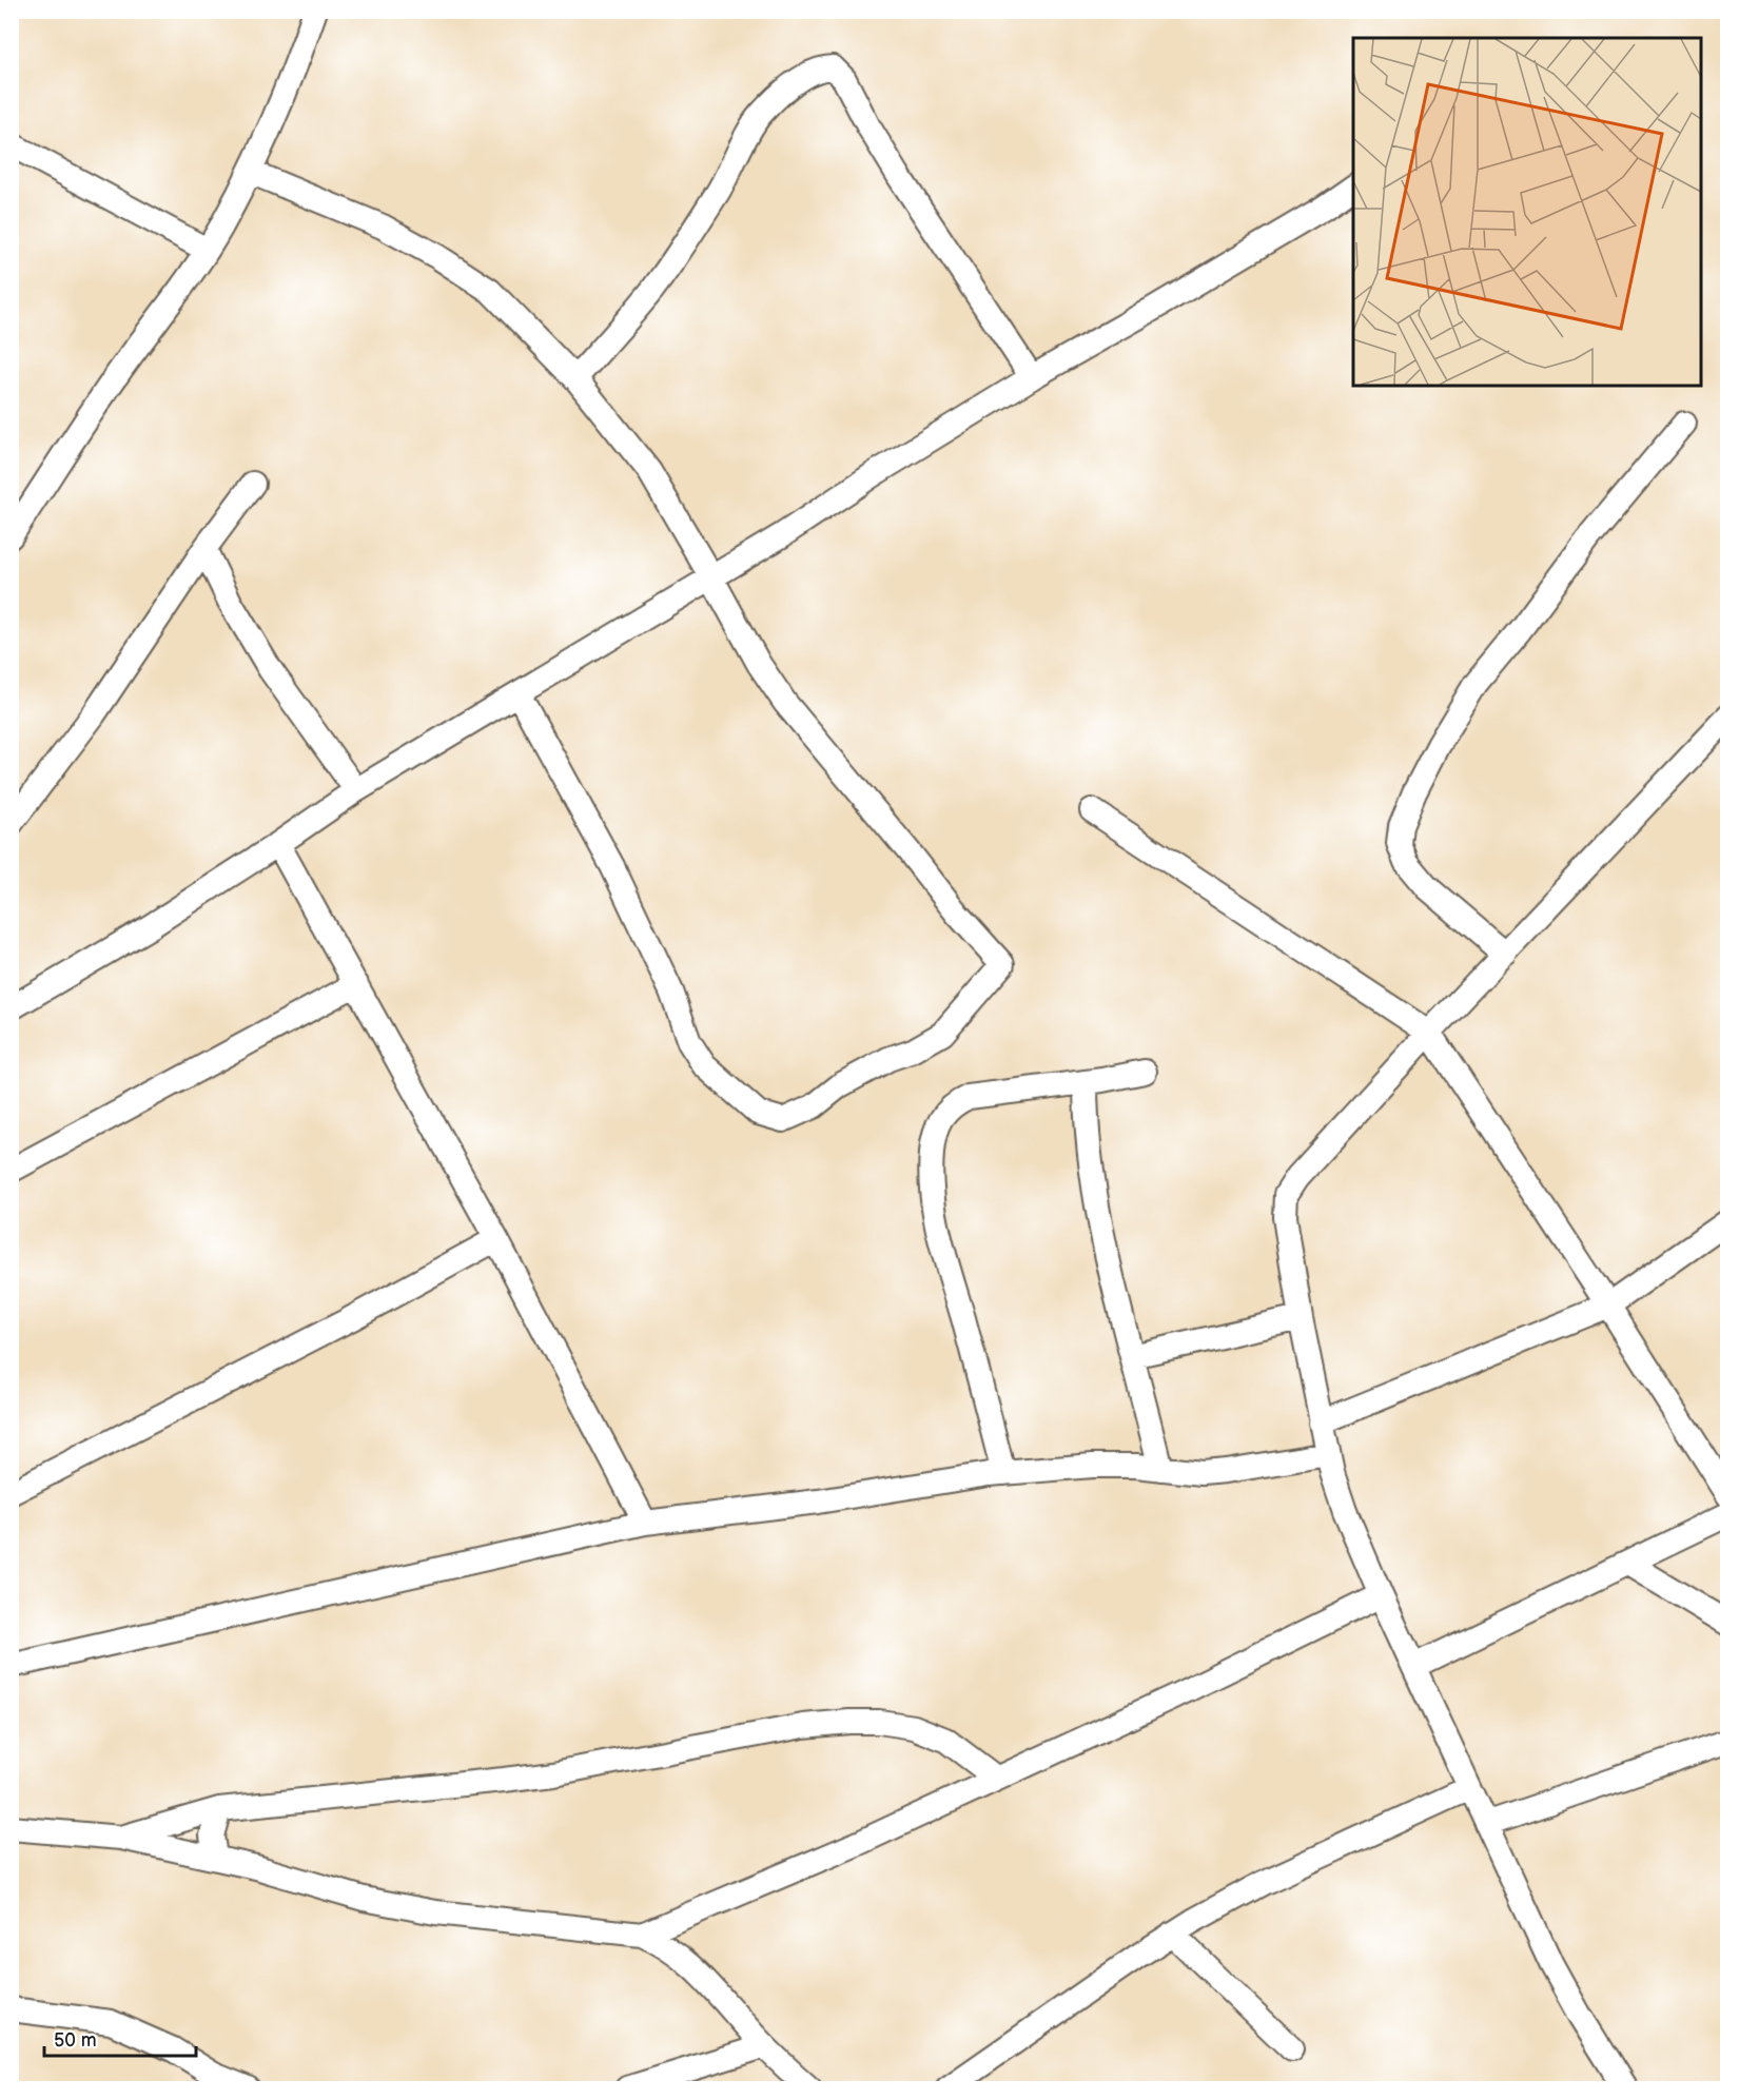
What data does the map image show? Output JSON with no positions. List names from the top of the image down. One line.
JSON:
{"scale_bar":"50 m"}
